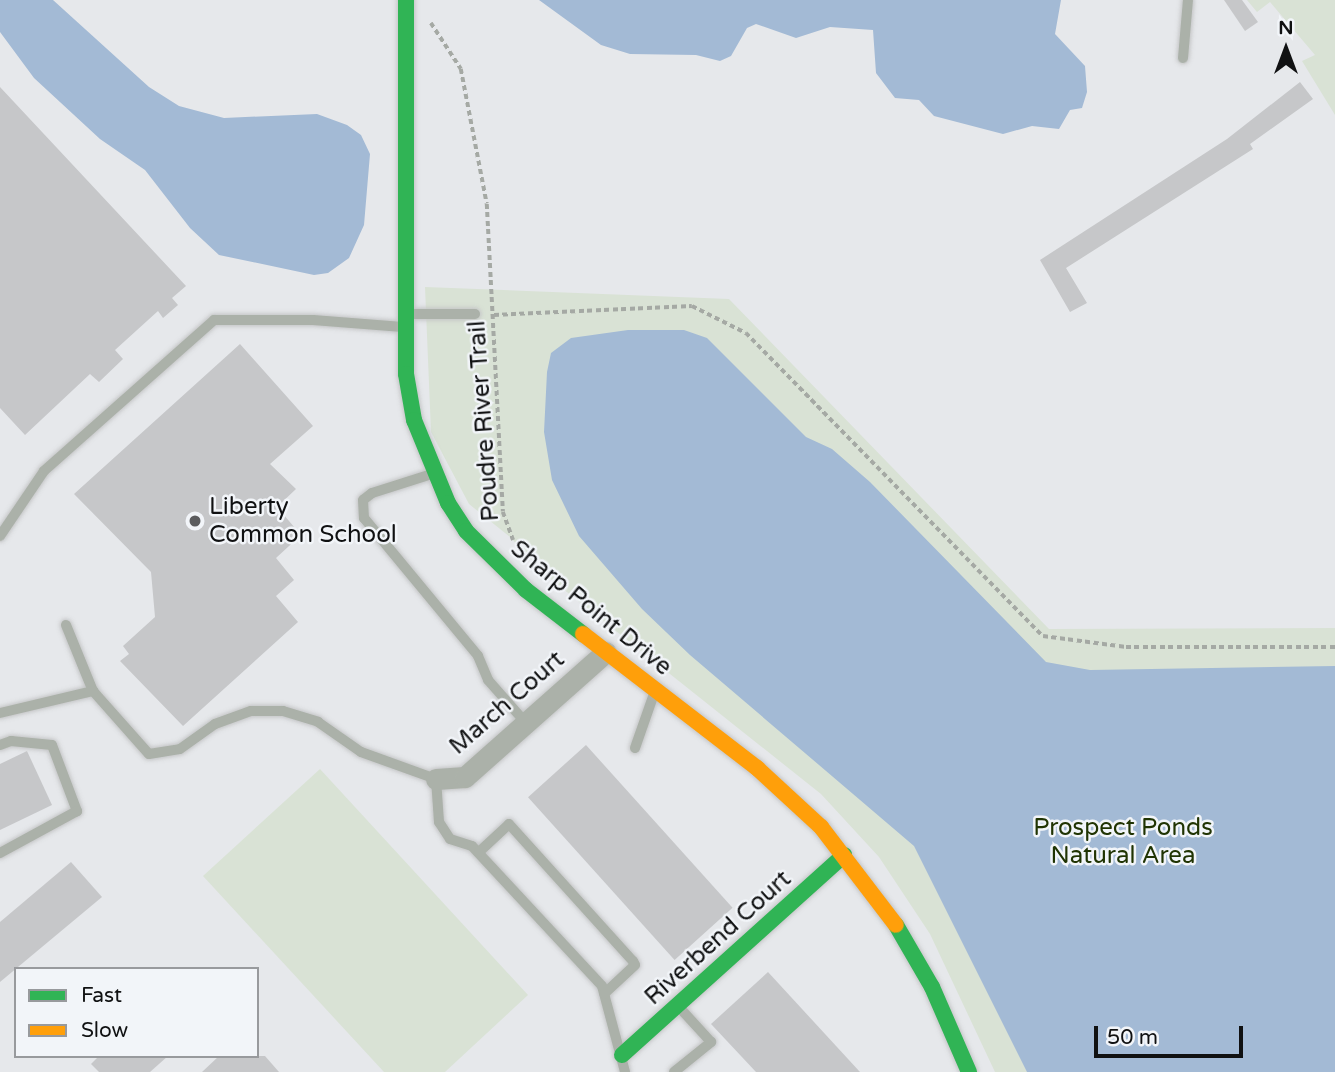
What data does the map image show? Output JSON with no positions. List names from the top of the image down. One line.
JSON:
{"streets":{"street":["Sharp Point Drive","March Court","Riverbend Court"],"path":["Poudre River Trail"]},"crossings":[["Sharp Point Drive","March Court"],["Sharp Point Drive","Riverbend Court"]],"parks":["Prospect Ponds Natural Area"],"places":["Liberty Common School"],"legend":["Fast","Slow"],"scale_bar":"50 m","north":"top"}
